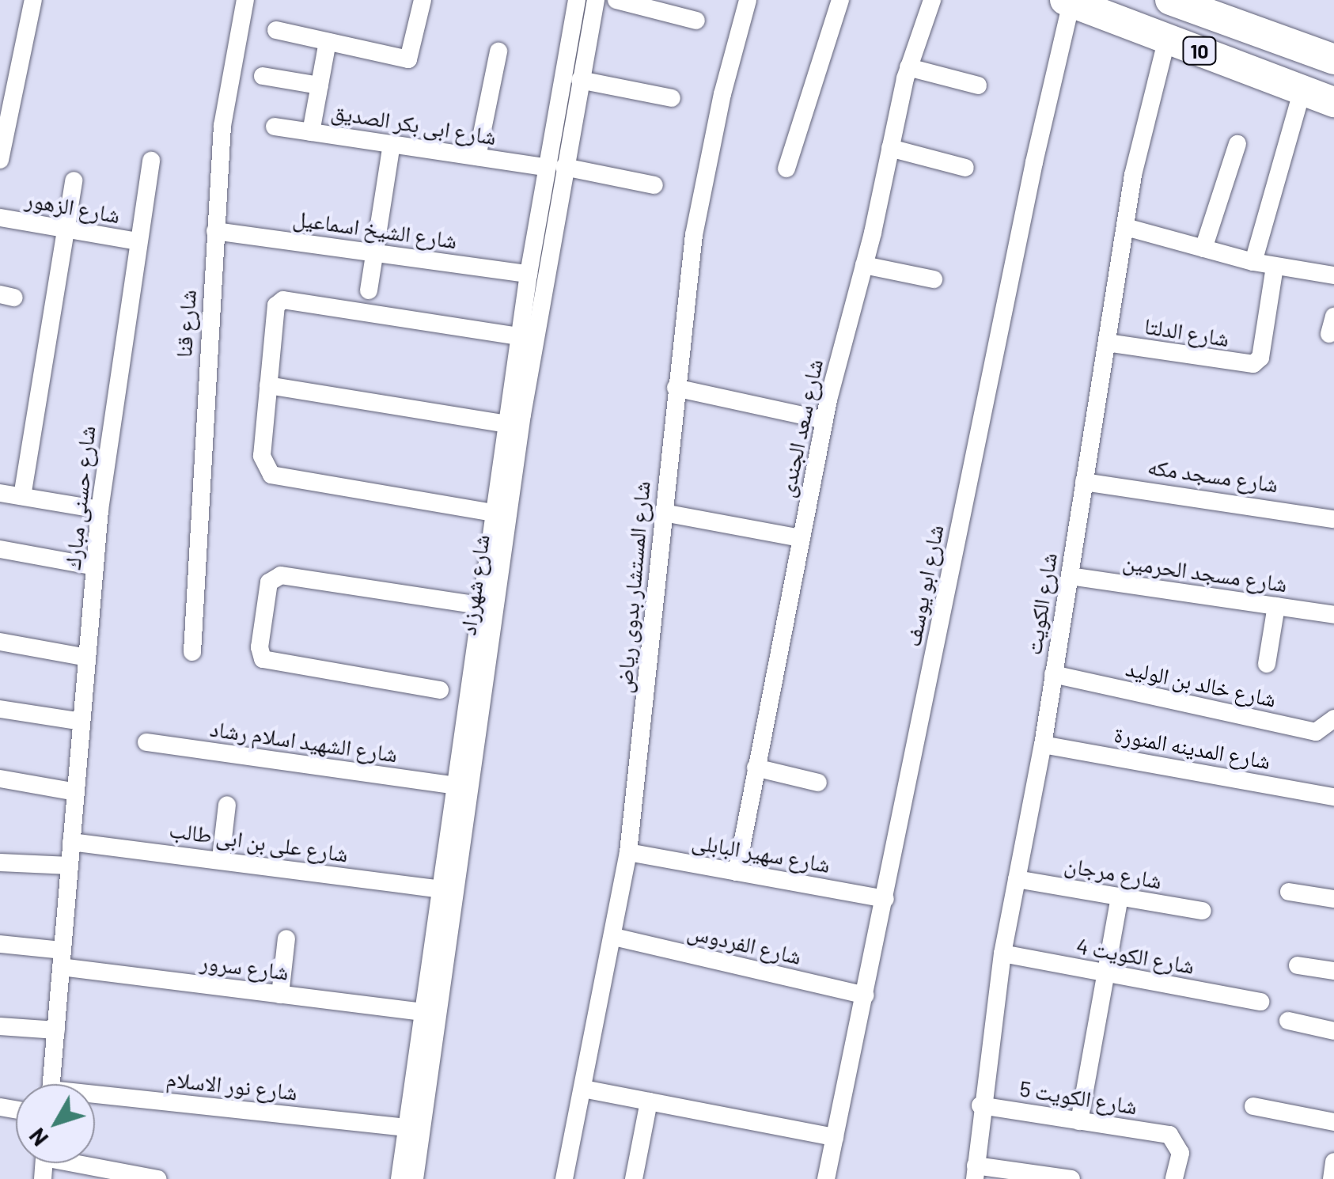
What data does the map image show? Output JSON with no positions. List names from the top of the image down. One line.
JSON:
{"streets":{"main road":["10"],"street":["شارع ابى بكر الصديق","شارع الزهور","شارع الشيخ اسماعيل","شارع قنا","شارع الدلتا","شارع سعد الجندى","شارع مسجد مكه","شارع حسنى مبارك","شارع مسجد الحرمين","شارع شهرزاد","شارع ابو يوسف","شارع المستشار بدوى رياض","شارع الكويت","شارع خالد بن الوليد","شارع الشهيد اسلام رشاد","شارع المدينه المنورة","شارع على بن ابى طالب","شارع سهير البابلى","شارع مرجان","شارع الفردوس","شارع الكويت 4","شارع سرور","شارع نور الاسلام","شارع الكويت 5"]},"crossings":[["10","شارع ابو يوسف"],["10","شارع الكويت"],["شارع ابى بكر الصديق","شارع شهرزاد"],["شارع الزهور","شارع حسنى مبارك"],["شارع الشيخ اسماعيل","شارع قنا"],["شارع الشيخ اسماعيل","شارع شهرزاد"],["شارع الدلتا","شارع الكويت"],["شارع سعد الجندى","شارع سهير البابلى"],["شارع مسجد مكه","شارع الكويت"],["شارع حسنى مبارك","شارع على بن ابى طالب"],["شارع حسنى مبارك","شارع سرور"],["شارع مسجد الحرمين","شارع الكويت"],["شارع شهرزاد","شارع الشهيد اسلام رشاد"],["شارع شهرزاد","شارع على بن ابى طالب"],["شارع شهرزاد","شارع سرور"],["شارع شهرزاد","شارع نور الاسلام"],["شارع ابو يوسف","شارع سهير البابلى"],["شارع ابو يوسف","شارع الفردوس"],["شارع المستشار بدوى رياض","شارع سهير البابلى"],["شارع المستشار بدوى رياض","شارع الفردوس"],["شارع الكويت","شارع خالد بن الوليد"],["شارع الكويت","شارع المدينه المنورة"],["شارع الكويت","شارع مرجان"],["شارع الكويت","شارع الكويت 4"],["شارع الكويت","شارع الكويت 5"]],"north":"bottom left"}
